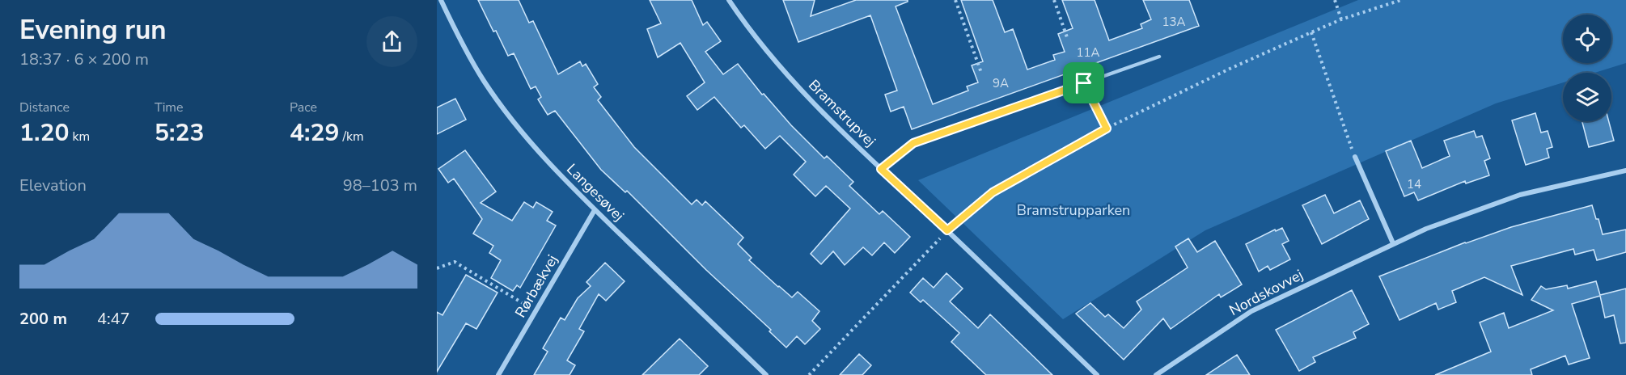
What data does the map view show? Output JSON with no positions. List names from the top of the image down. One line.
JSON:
{"streets":{"street":["Bramstrupvej","Langesøvej","Rørbækvej","Nordskovvej"]},"crossings":[["Langesøvej","Rørbækvej"]],"parks":["Bramstrupparken"],"house_numbers":["13A","11A","9A","14"],"page":{"heading":["Evening run","18:37 · 6 × 200 m"],"stats":[["Distance","1.20 km"],["Time","5:23"],["Pace","4:29 /km"]],"chart":["Elevation","98–103 m"],"list":[{"name":"200 m","note":"4:47"}]}}
